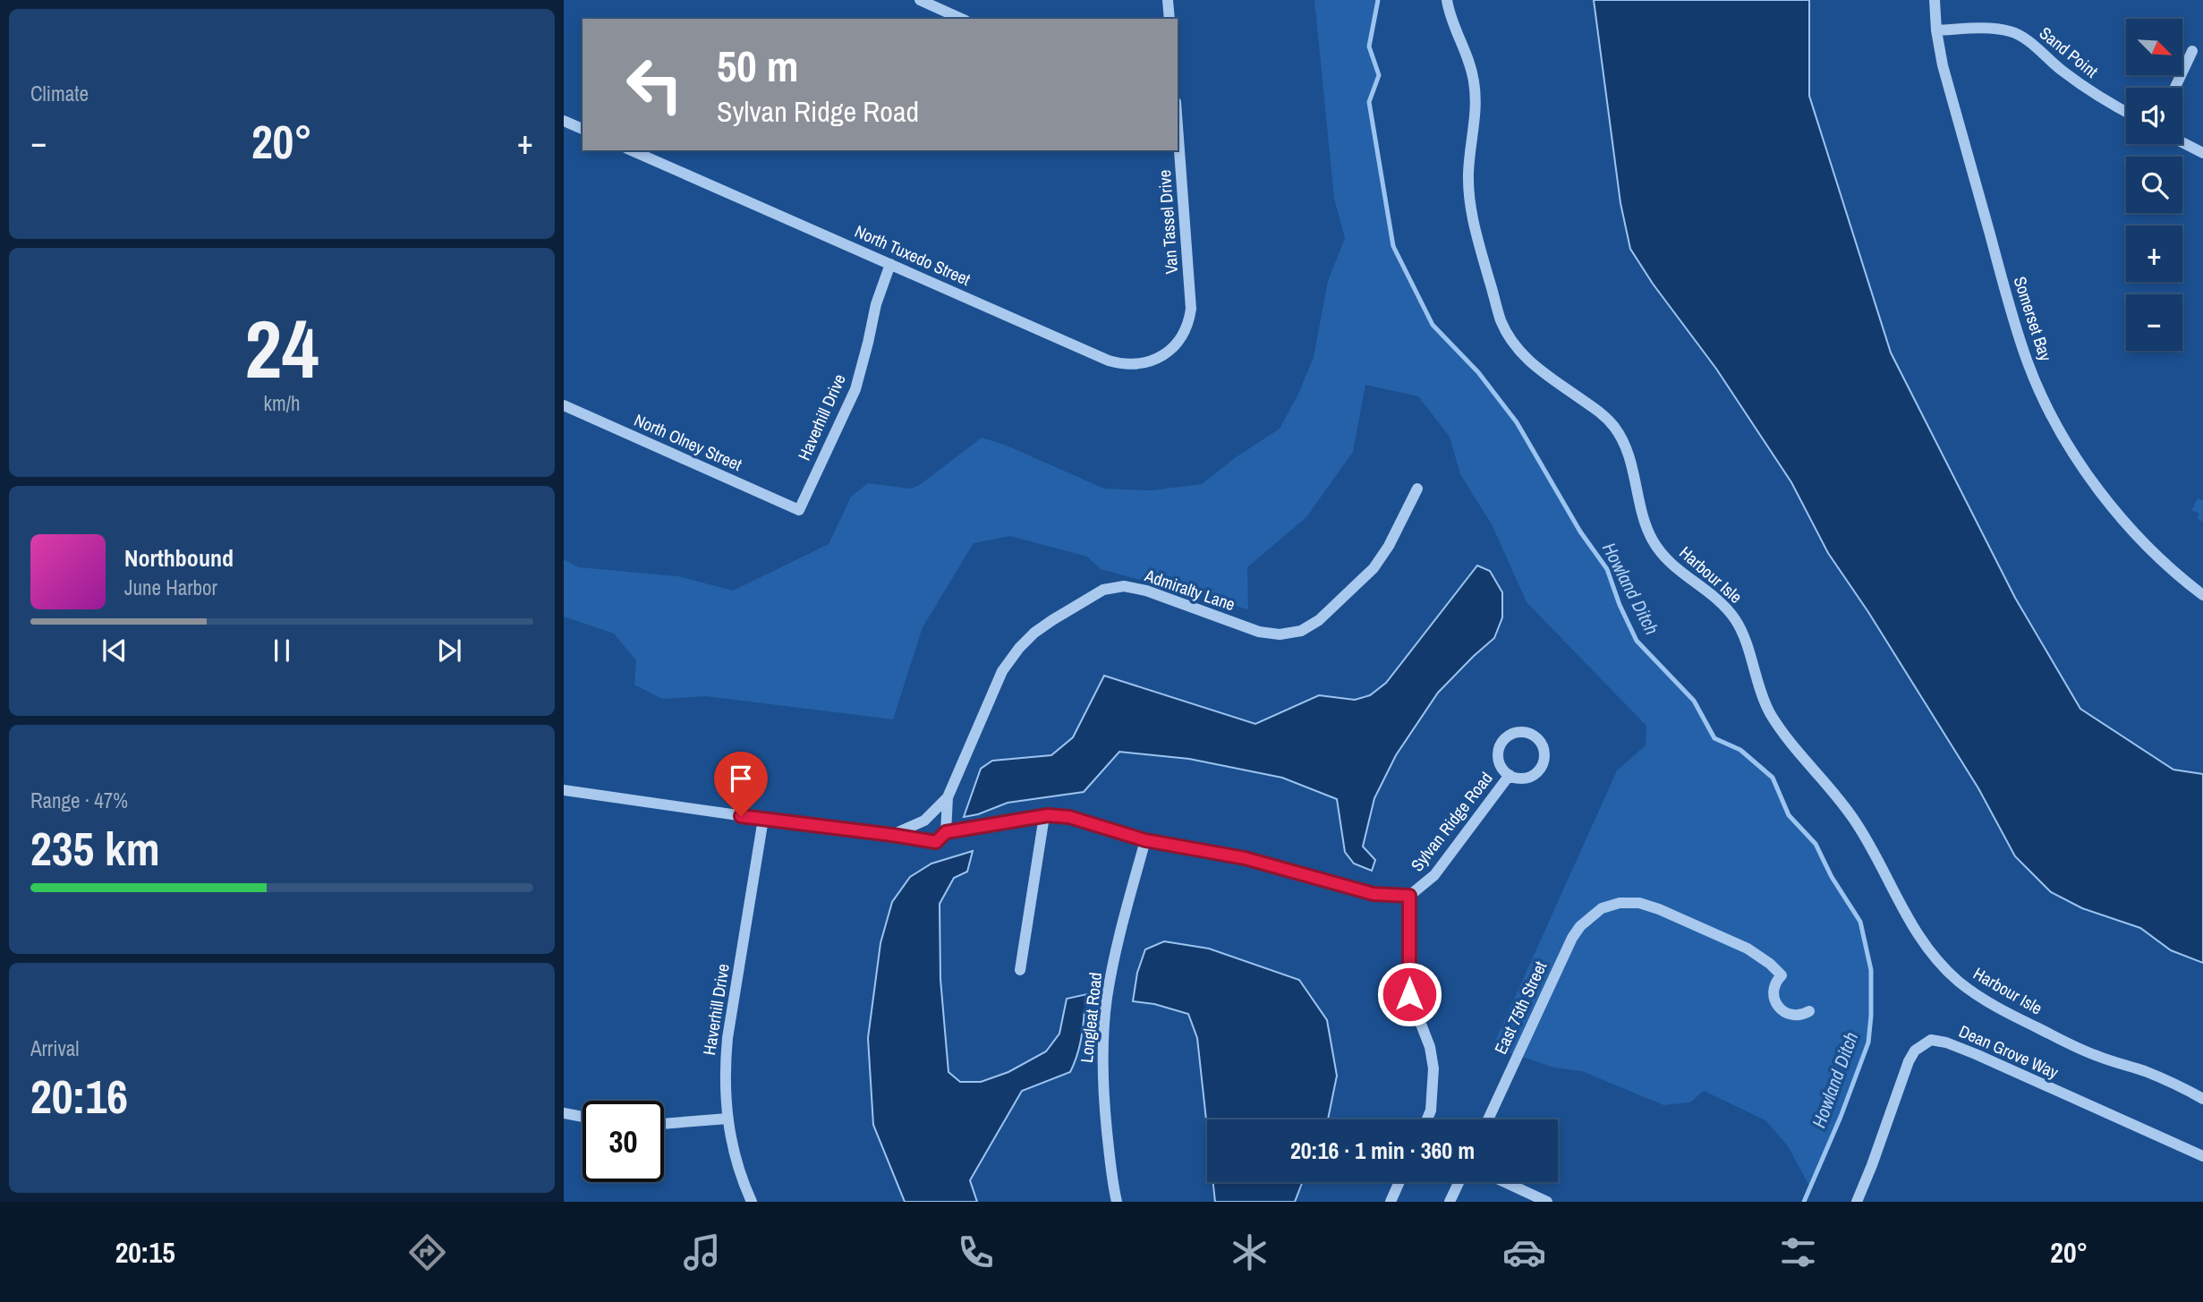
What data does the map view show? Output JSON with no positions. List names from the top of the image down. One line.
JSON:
{"streets":{"street":["Sand Point","Van Tassel Drive","North Tuxedo Street","Somerset Bay","Haverhill Drive","North Olney Street","Harbour Isle","Admiralty Lane","Sylvan Ridge Road","East 75th Street","Longleat Road","Dean Grove Way"]},"crossings":[["Sand Point","Somerset Bay"],["Van Tassel Drive","North Tuxedo Street"],["North Tuxedo Street","Haverhill Drive"],["Haverhill Drive","North Olney Street"],["Haverhill Drive","Sylvan Ridge Road"],["Admiralty Lane","Sylvan Ridge Road"],["Sylvan Ridge Road","Longleat Road"]],"water":["Howland Ditch"],"north":"bottom right","page":{"tile":["Climate",["24","km/h"],["Range · 47%","235 km"],["Arrival","20:16"]],"map_buttons":["+","−"],"turn":["50 m","Sylvan Ridge Road"],"heat":["−","20°","+"],"song":["Northbound","June Harbor"],"limit":"30","trip":"20:16 · 1 min · 360 m","tabs":["20:15","20°"]}}
